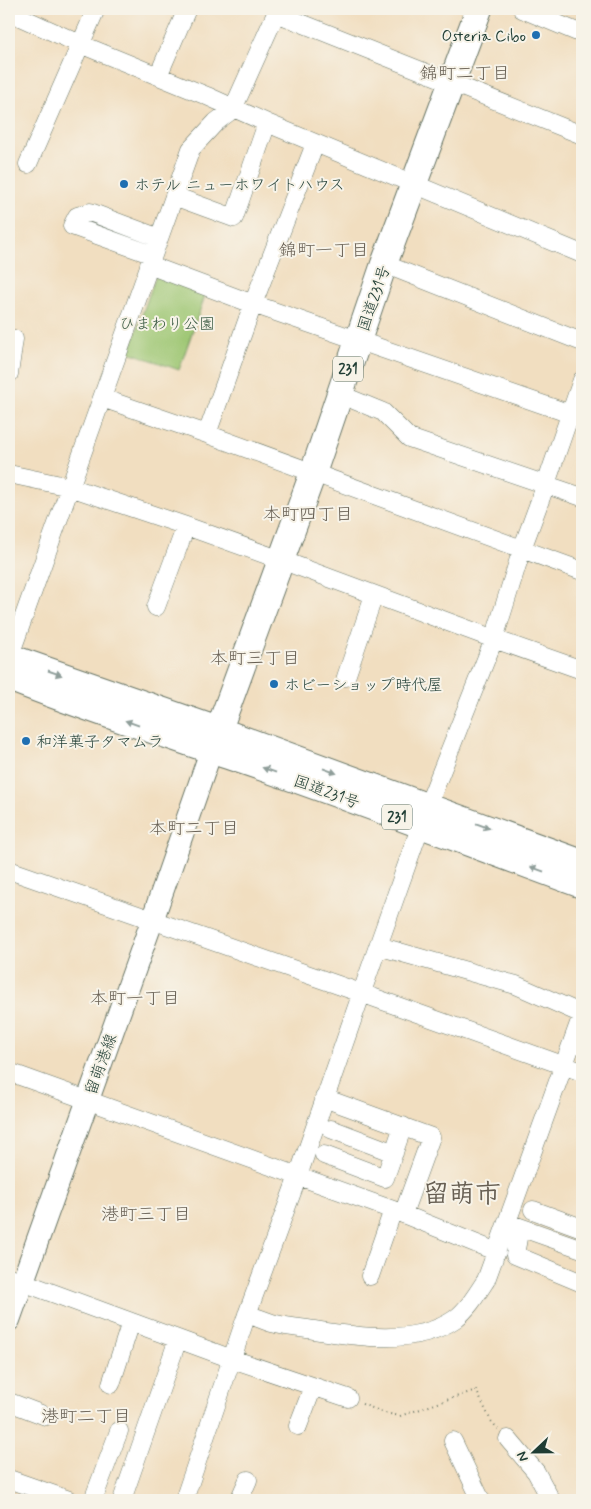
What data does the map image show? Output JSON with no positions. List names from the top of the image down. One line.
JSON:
{"streets":{"highway":["国道231号","231"],"main road":["留萌港線"]},"crossings":[["国道231号","留萌港線"]],"districts":["錦町二丁目","錦町一丁目","本町四丁目","本町三丁目","本町二丁目","本町一丁目","留萌市","港町三丁目","港町二丁目"],"parks":["ひまわり公園"],"places":["Osteria Cibo","ホテル ニューホワイトハウス","ホビーショップ時代屋","和洋菓子タマムラ"],"north":"left"}
